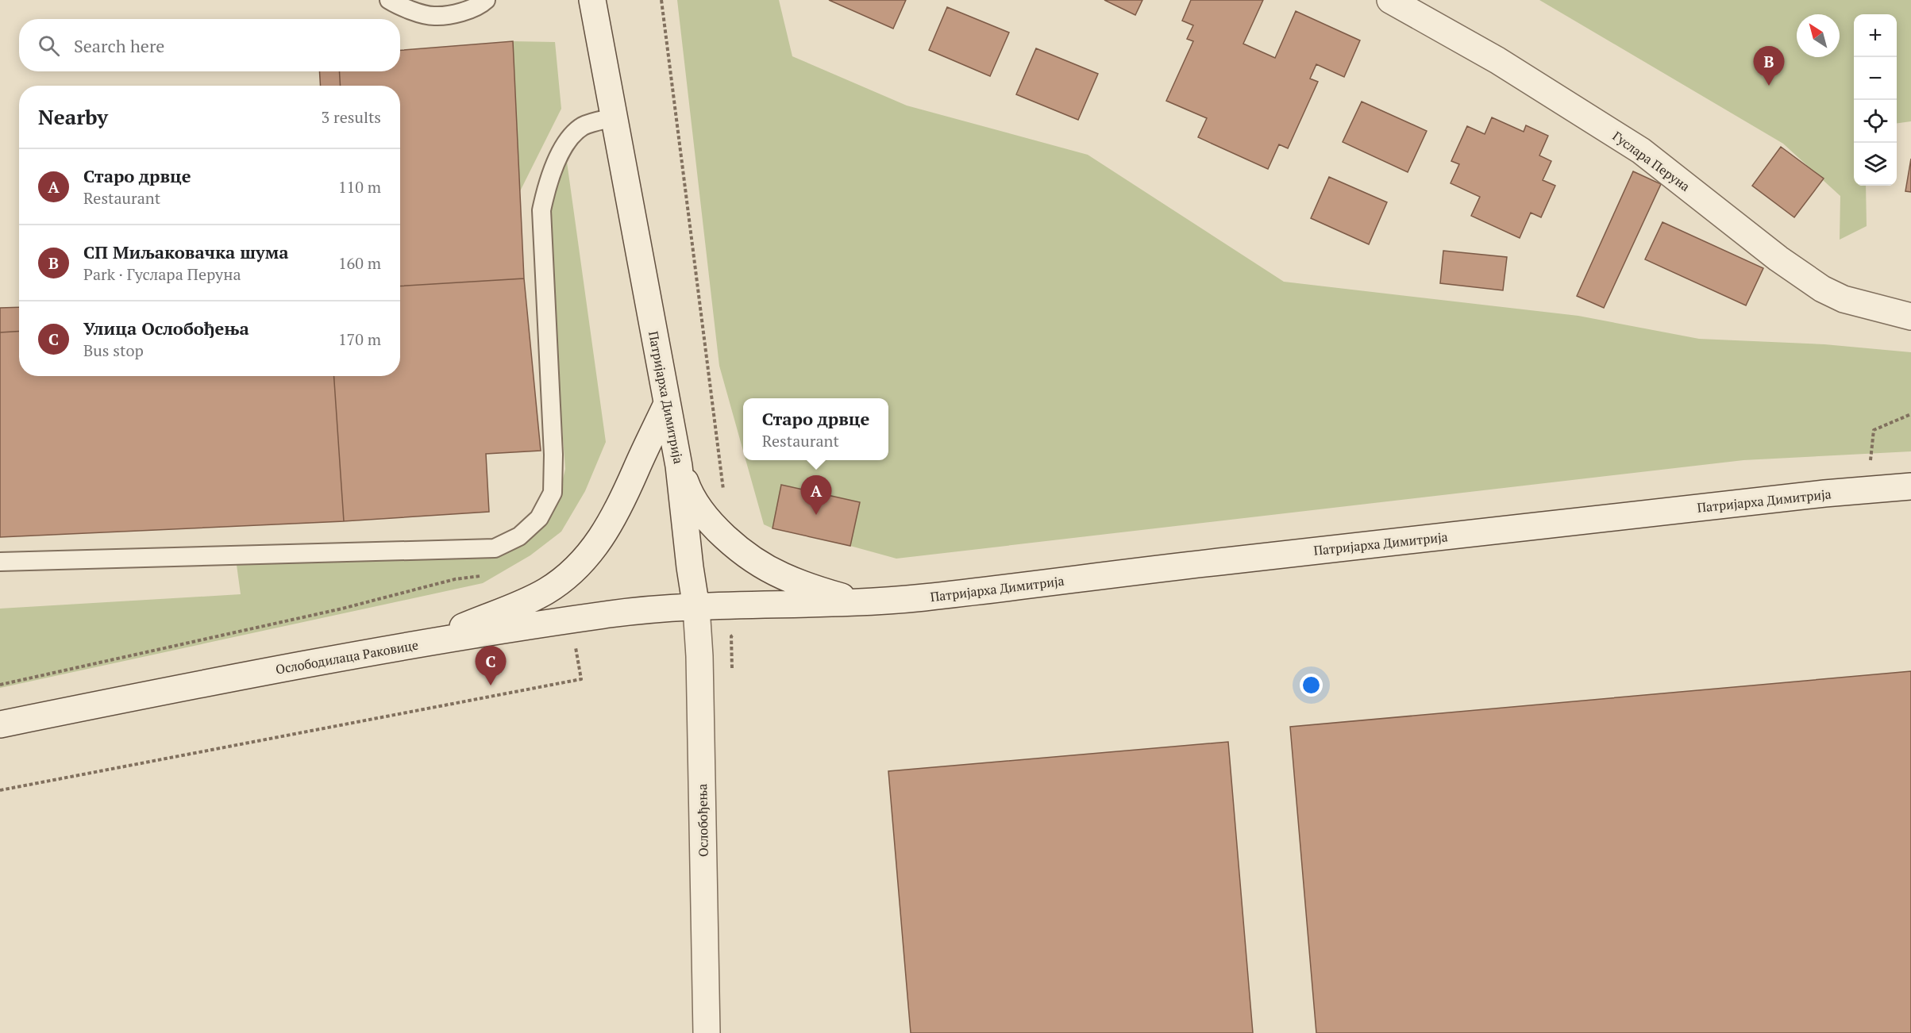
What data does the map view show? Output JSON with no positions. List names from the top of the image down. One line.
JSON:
{"streets":{"main road":["Гуслара Перуна","Патријарха Димитрија","Ослободилаца Раковице","Ослобођења"]},"crossings":[["Патријарха Димитрија","Ослободилаца Раковице"],["Патријарха Димитрија","Ослобођења"],["Ослободилаца Раковице","Ослобођења"]],"north":"top left","page":{"map_buttons":["+","−"],"search":"Search here","pins":["B","A","C"],"heading":["Nearby","3 results"],"list":[{"mark":"A","name":"Старо дрвце","note":"Restaurant","value":"110 m"},{"mark":"B","name":"СП Миљаковачка шума","note":"Park · Гуслара Перуна","value":"160 m"},{"mark":"C","name":"Улица Ослобођења","note":"Bus stop","value":"170 m"}],"popup":["Старо дрвце","Restaurant"]}}
